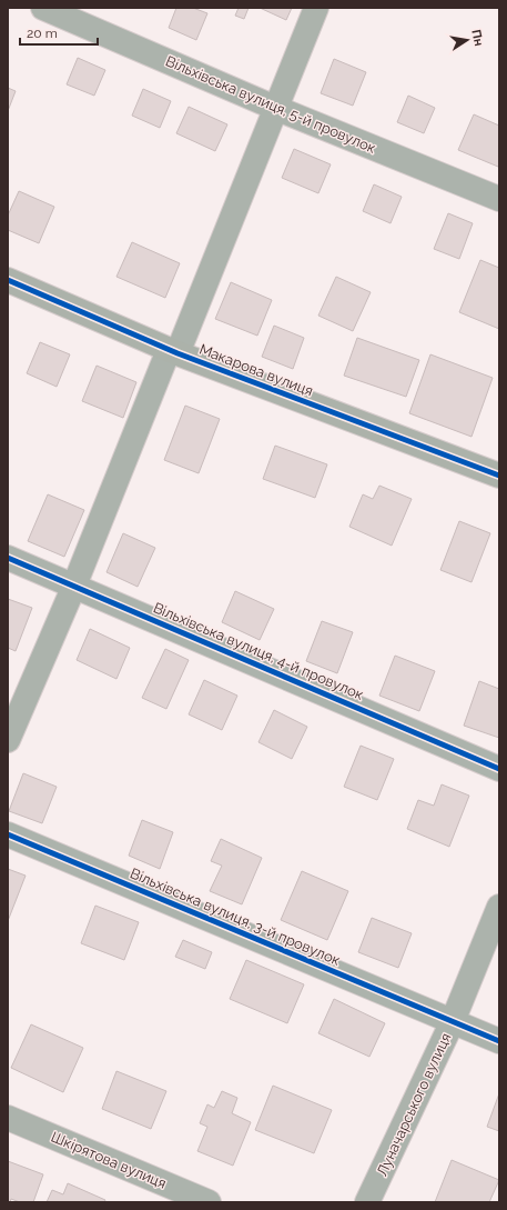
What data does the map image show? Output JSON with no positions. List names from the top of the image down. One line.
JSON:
{"streets":{"street":["Вільхівська вулиця, 5-й провулок","Макарова вулиця","Вільхівська вулиця, 4-й провулок","Вільхівська вулиця, 3-й провулок","Луначарського вулиця","Шкірятова вулиця"]},"crossings":[["Вільхівська вулиця, 3-й провулок","Луначарського вулиця"]],"scale_bar":"20 m","north":"right"}
